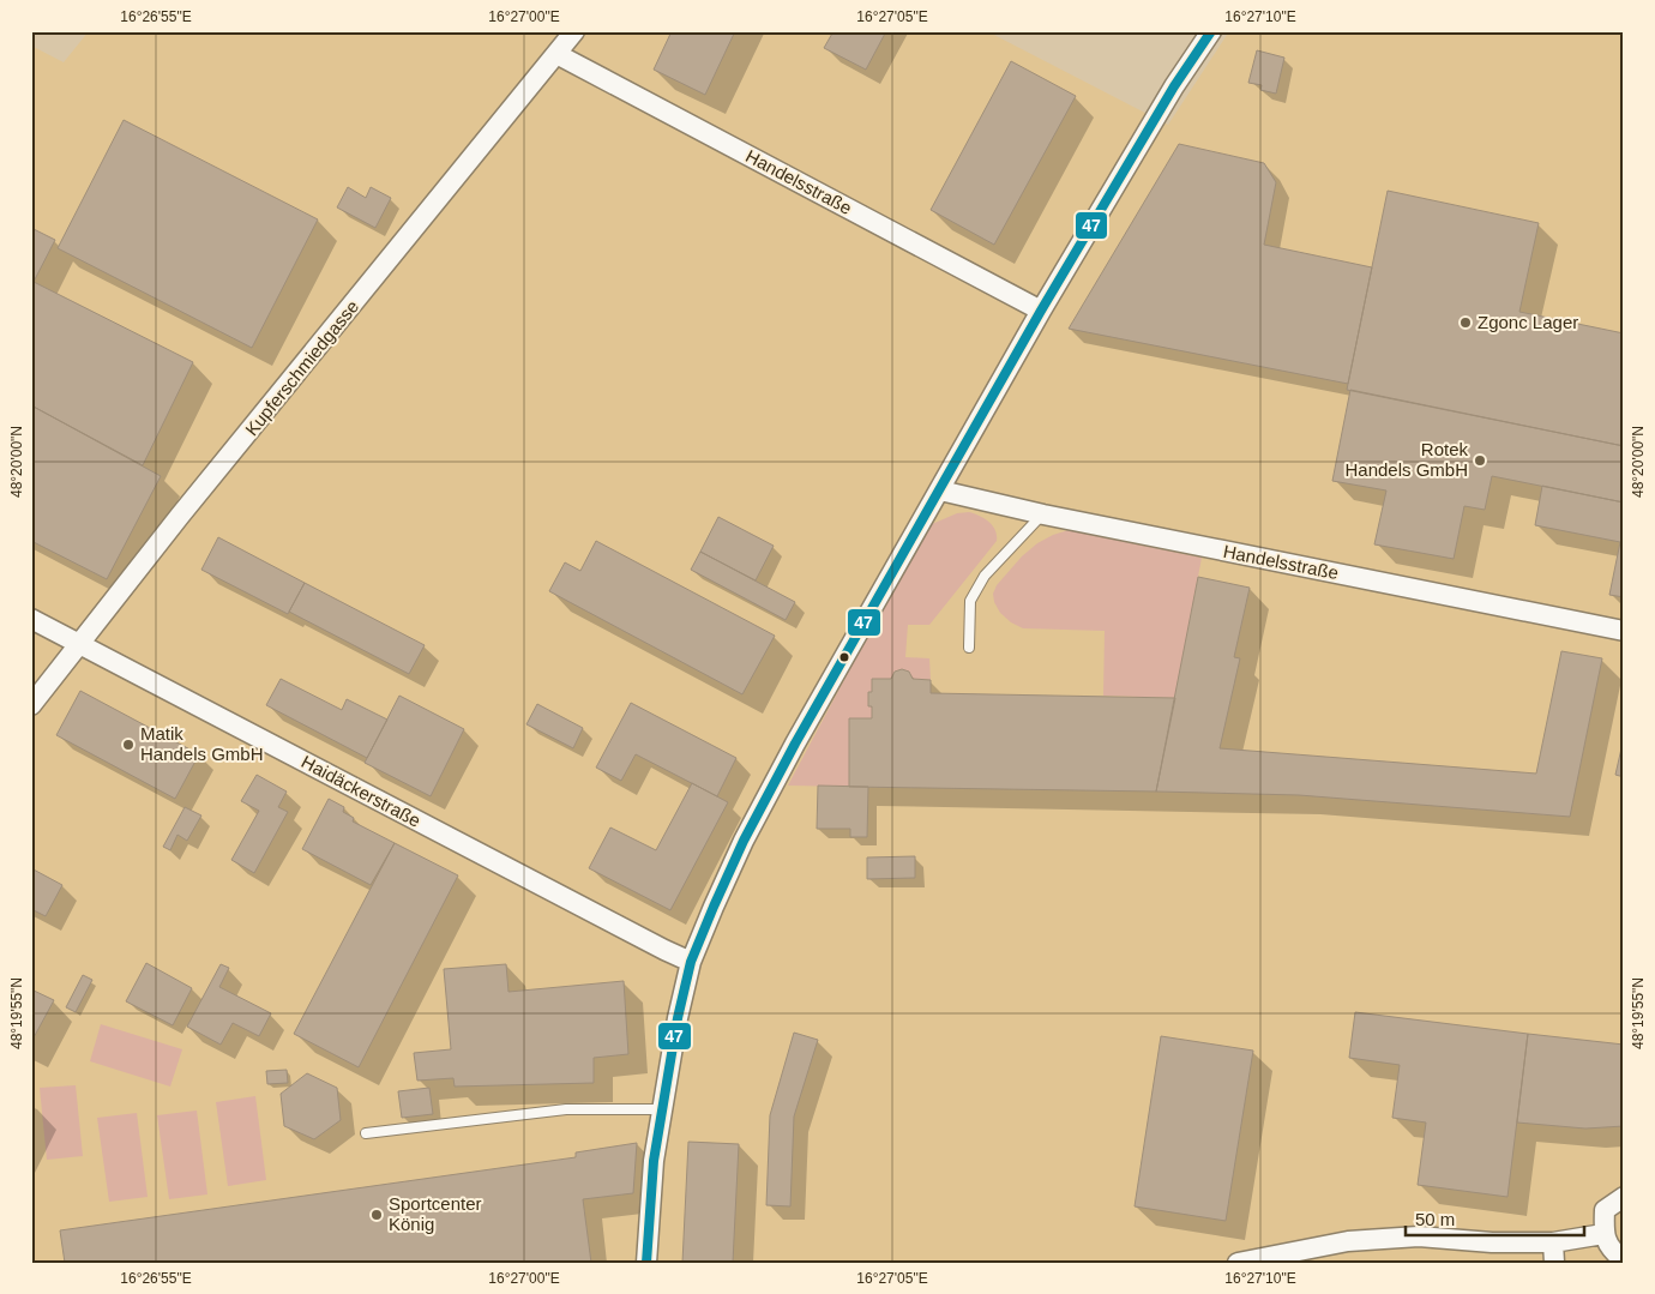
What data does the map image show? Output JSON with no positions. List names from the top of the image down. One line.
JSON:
{"streets":{"street":["Handelsstraße","Kupferschmiedgasse","Haidäckerstraße"]},"crossings":[["Handelsstraße","Kupferschmiedgasse"],["Kupferschmiedgasse","Haidäckerstraße"]],"places":["Zgonc Lager","Rotek Handels GmbH","Matik Handels GmbH","Sportcenter König"],"lines":["transit line 47"],"scale_bar":"50 m","coordinates":["16°26'55\"E","16°27'00\"E","16°27'05\"E","16°27'10\"E","48°20'00\"N","48°19'55\"N"]}
